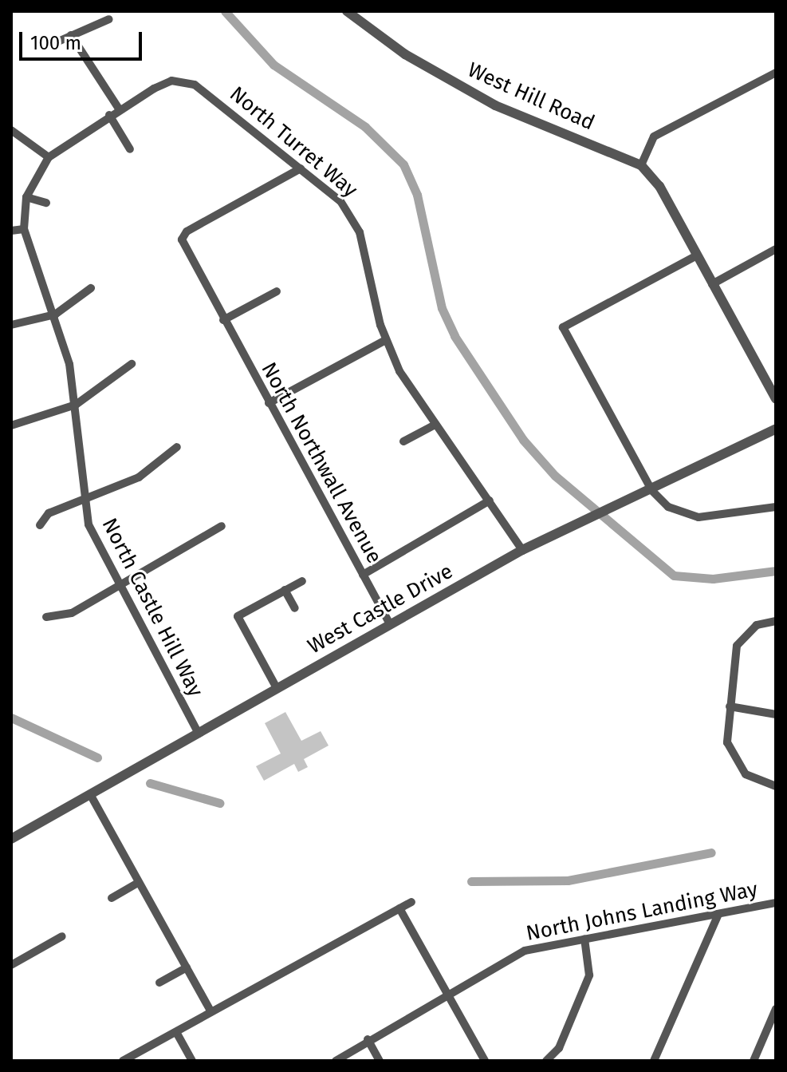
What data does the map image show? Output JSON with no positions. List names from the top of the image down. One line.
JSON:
{"streets":{"street":["West Hill Road","North Turret Way","North Northwall Avenue","North Castle Hill Way","West Castle Drive","North Johns Landing Way"]},"crossings":[["North Turret Way","North Northwall Avenue"],["North Turret Way","North Castle Hill Way"],["North Turret Way","West Castle Drive"],["North Northwall Avenue","West Castle Drive"],["North Castle Hill Way","West Castle Drive"]],"scale_bar":"100 m"}
